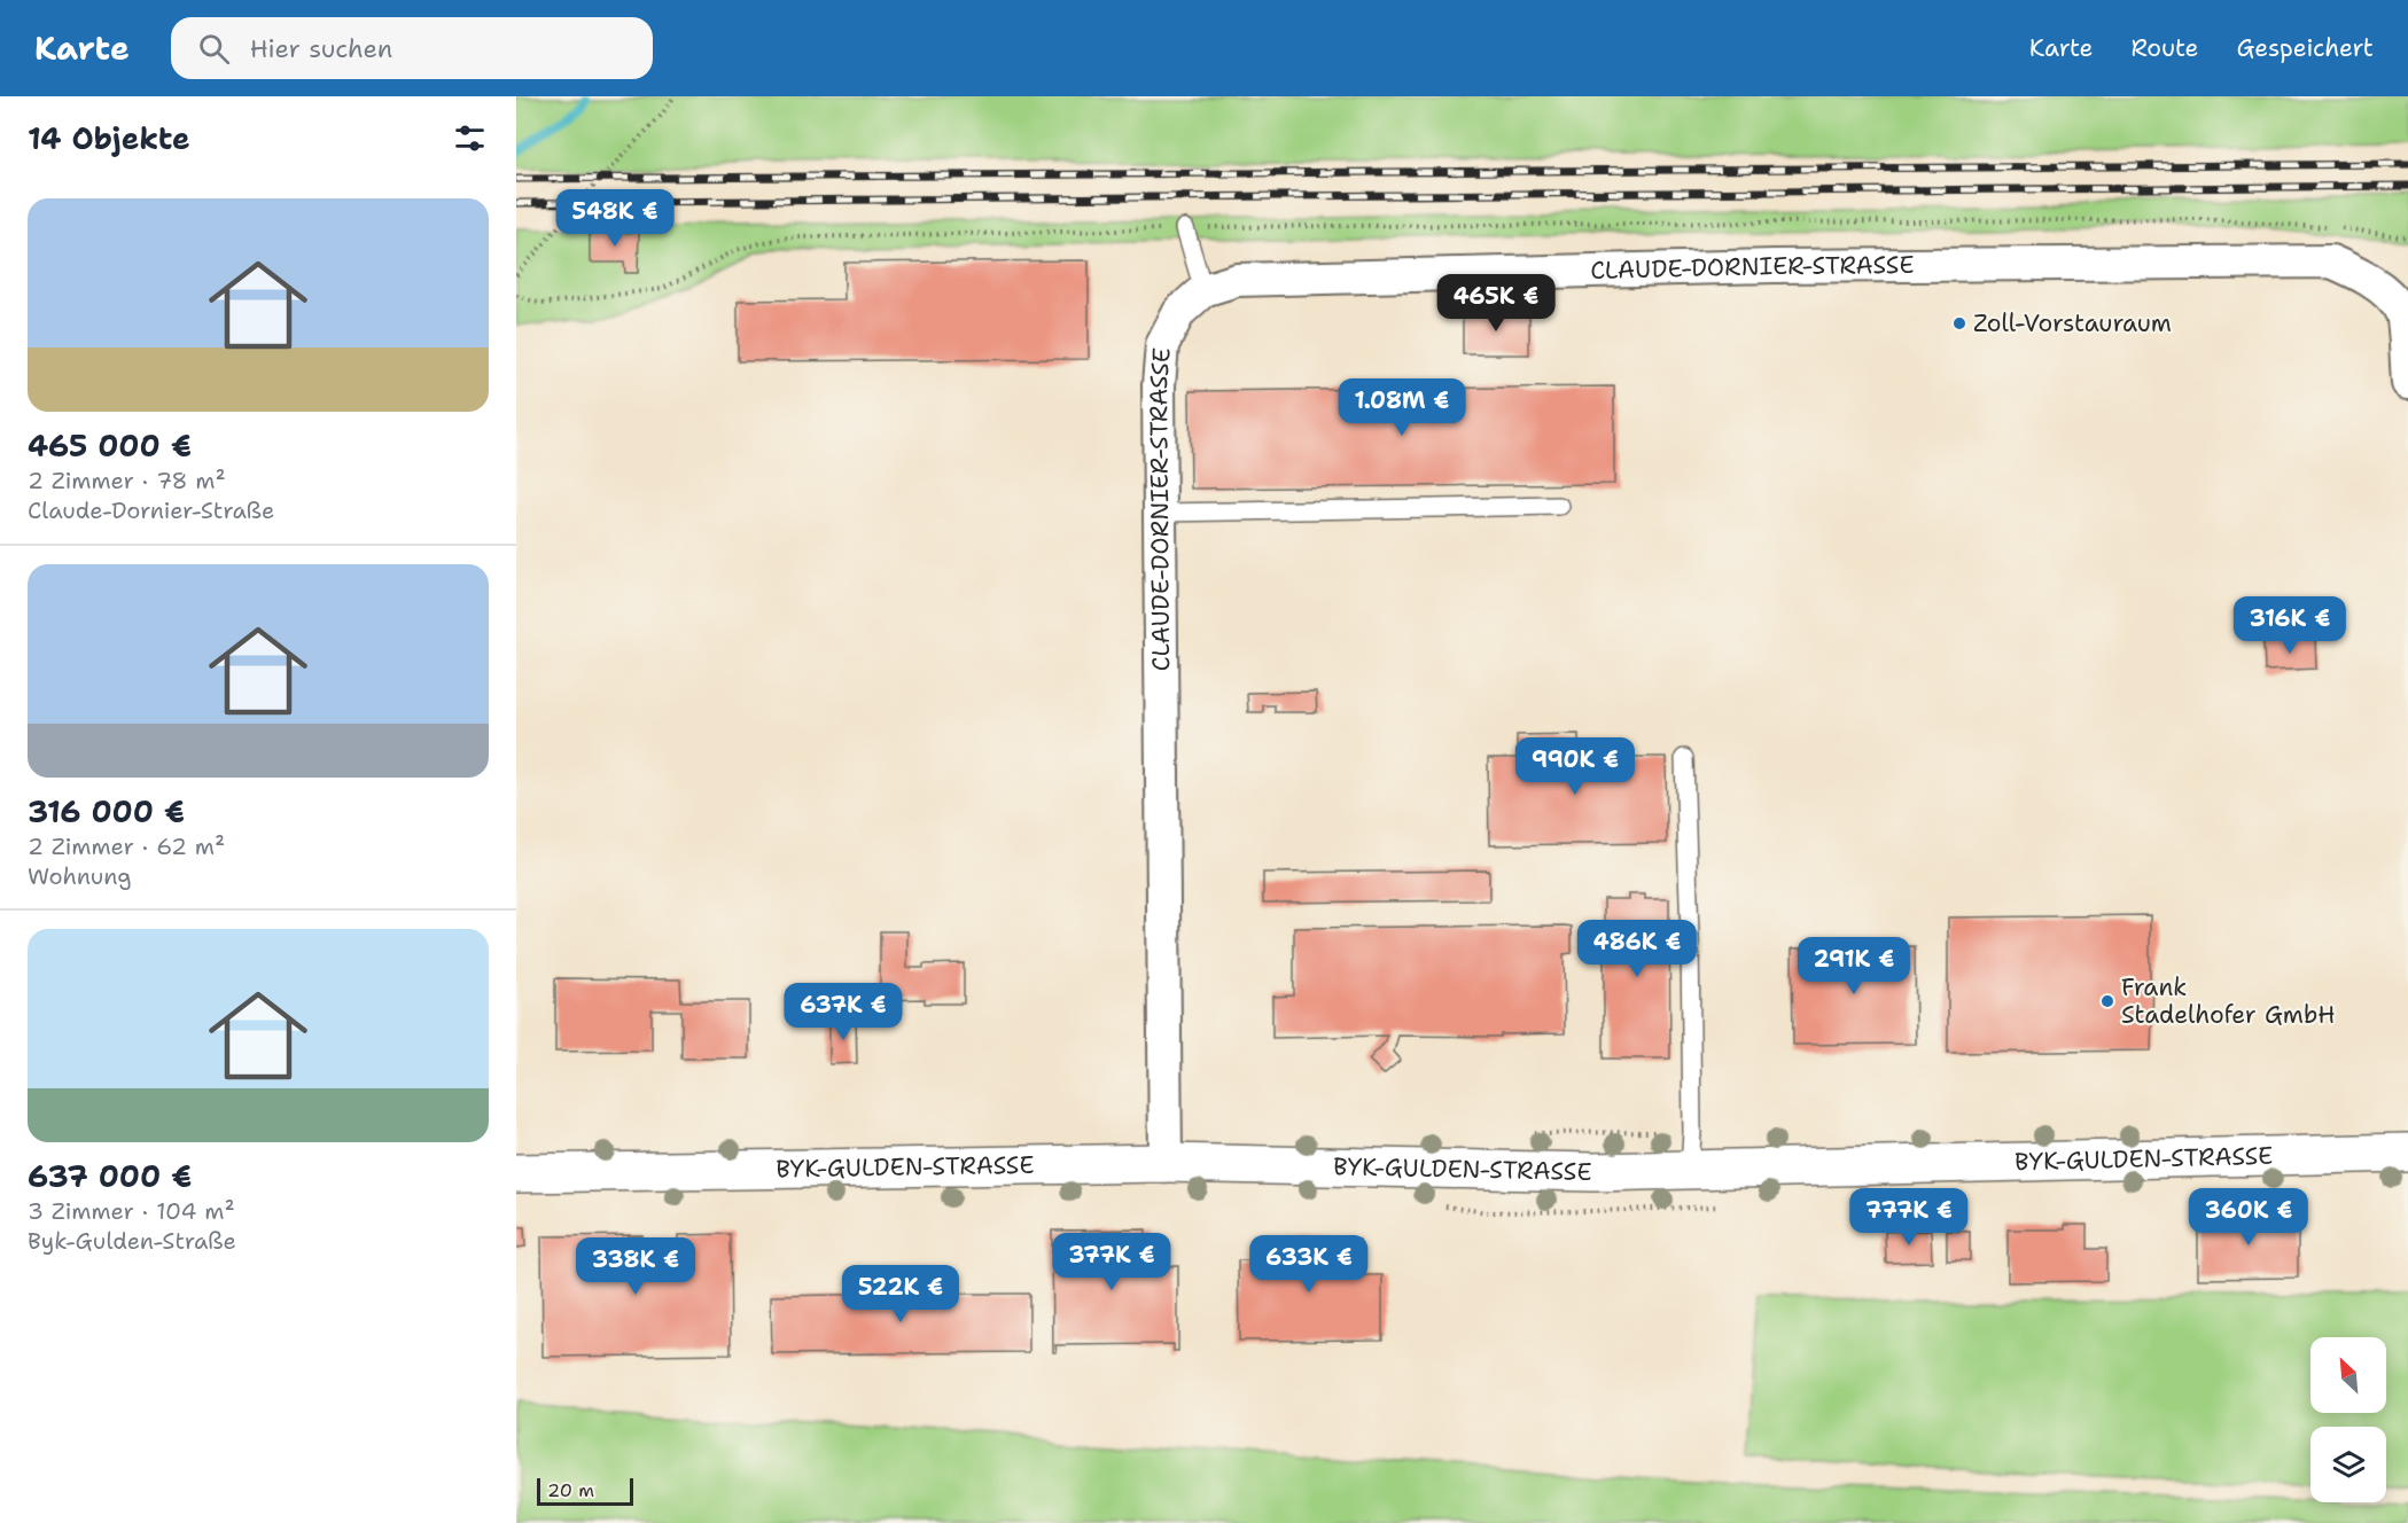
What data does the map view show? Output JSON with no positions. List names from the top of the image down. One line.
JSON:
{"streets":{"street":["CLAUDE-DORNIER-STRASSE","BYK-GULDEN-STRASSE"]},"crossings":[["CLAUDE-DORNIER-STRASSE","BYK-GULDEN-STRASSE"]],"places":["Zoll-Vorstauraum","Frank Stadelhofer GmbH"],"scale_bar":"20 m","north":"top left","page":{"header":"Karte","search":"Hier suchen","nav":["Karte","Route","Gespeichert"],"heading":"14 Objekte","list":[{"name":"465 000 €","note":"2 Zimmer · 78 m² · Claude-Dornier-Straße"},{"name":"316 000 €","note":"2 Zimmer · 62 m² · Wohnung"},{"name":"637 000 €","note":"3 Zimmer · 104 m² · Byk-Gulden-Straße"}],"price":["548K €","465K €","1.08M €","316K €","990K €","486K €","291K €","637K €","777K €","360K €","377K €","633K €","338K €","522K €"],"scale":"20 m"}}
